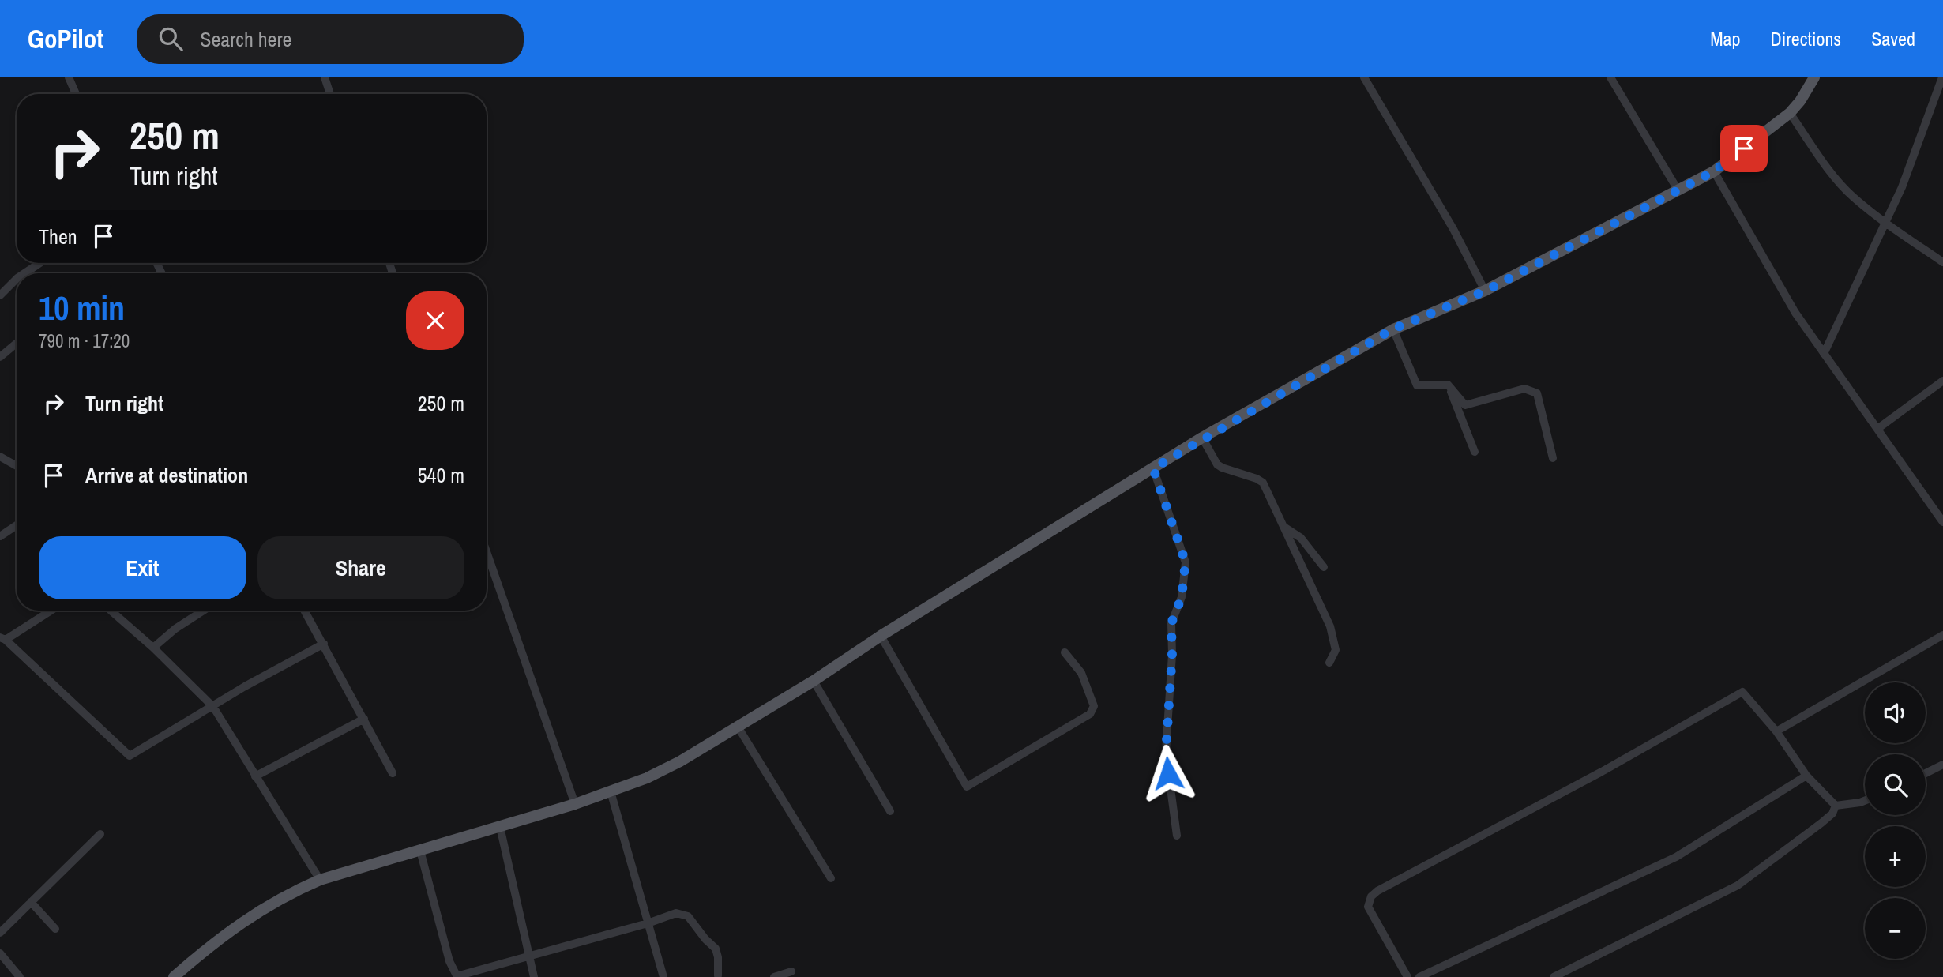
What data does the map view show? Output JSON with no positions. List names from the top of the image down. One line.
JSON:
{"page":{"header":"GoPilot","search":"Search here","nav":["Map","Directions","Saved"],"turn":["250 m","Turn right"],"then":"Then","heading":["10 min","790 m · 17:20"],"list":[{"name":"Turn right","value":"250 m"},{"name":"Arrive at destination","value":"540 m"}],"buttons":["Exit","Share"],"map_buttons":["+","−"]}}
